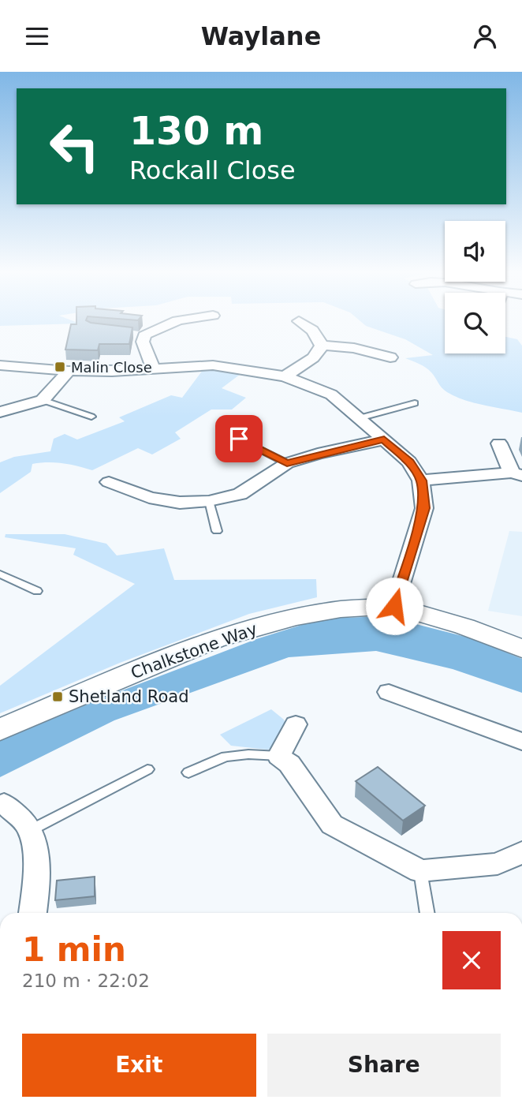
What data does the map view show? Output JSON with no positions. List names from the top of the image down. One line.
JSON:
{"streets":{"street":["Chalkstone Way"]},"places":{"transit":["Malin Close","Shetland Road"]},"page":{"header":"Waylane","turn":["130 m","Rockall Close"],"heading":["1 min","210 m · 22:02"],"buttons":["Exit","Share"]}}
